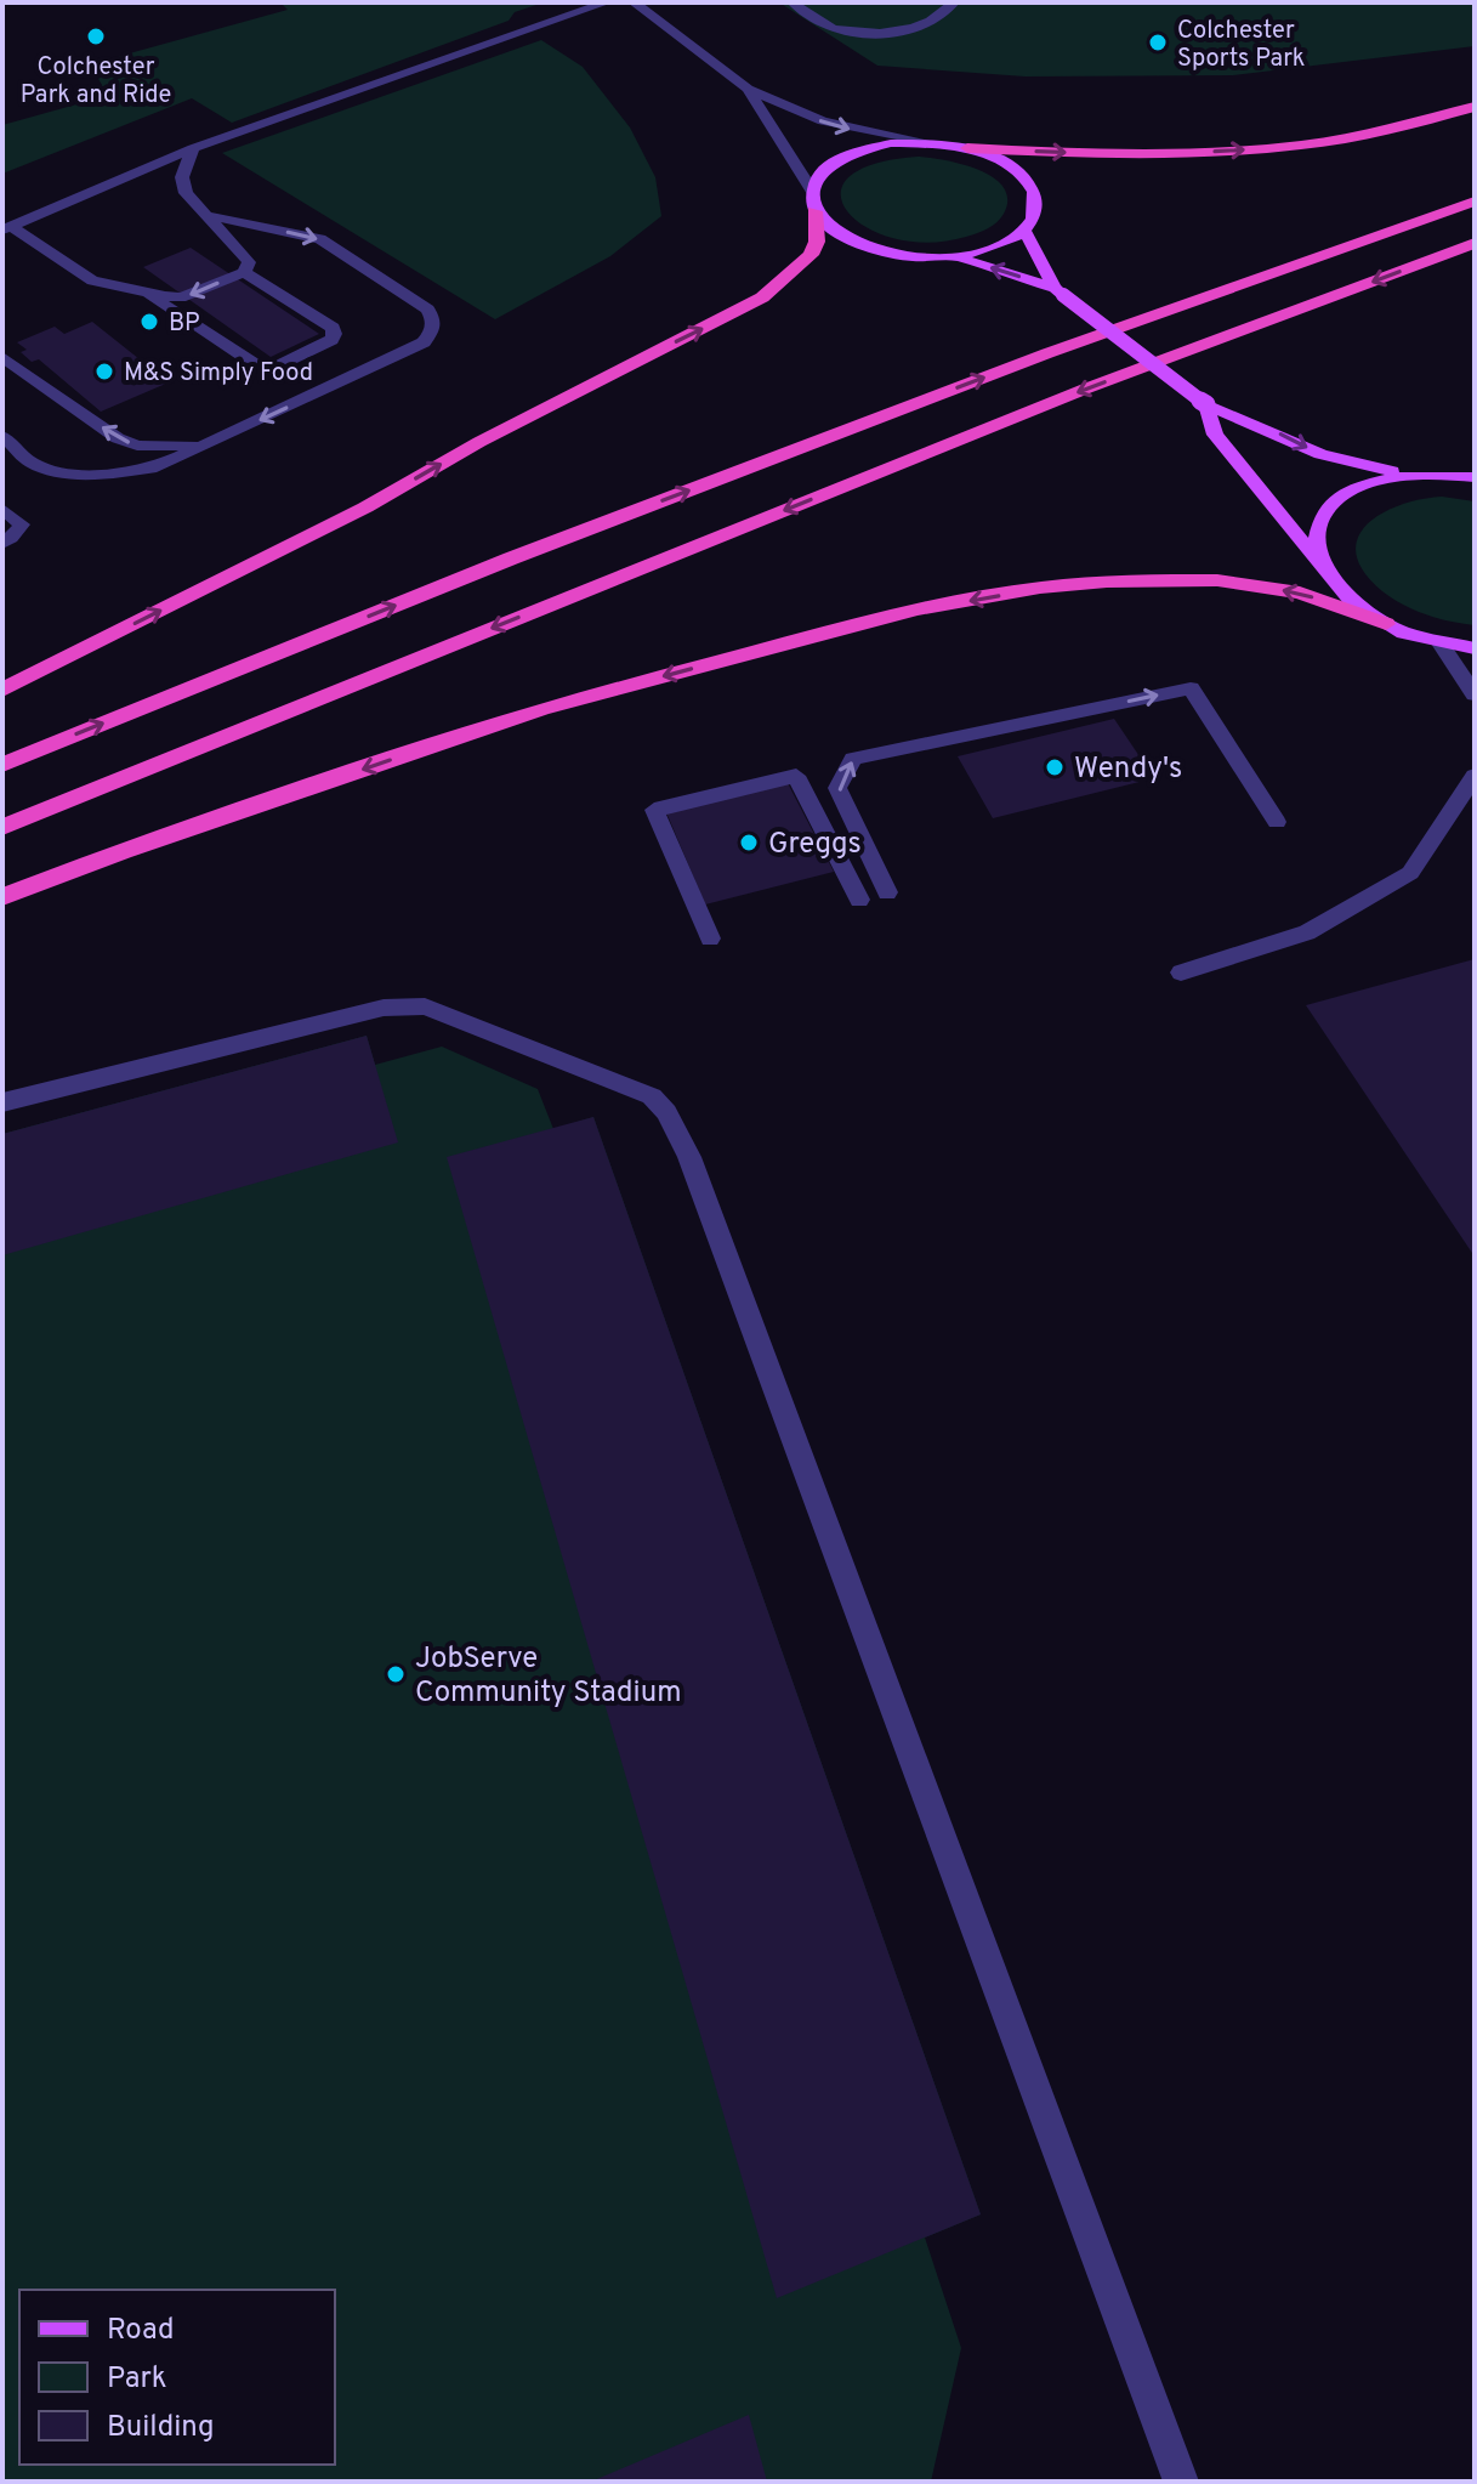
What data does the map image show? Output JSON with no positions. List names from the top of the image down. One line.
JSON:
{"places":["Colchester Park and Ride","Colchester Sports Park","BP","M&S Simply Food","Wendy's","Greggs","JobServe Community Stadium"],"legend":["Road","Park","Building"]}
